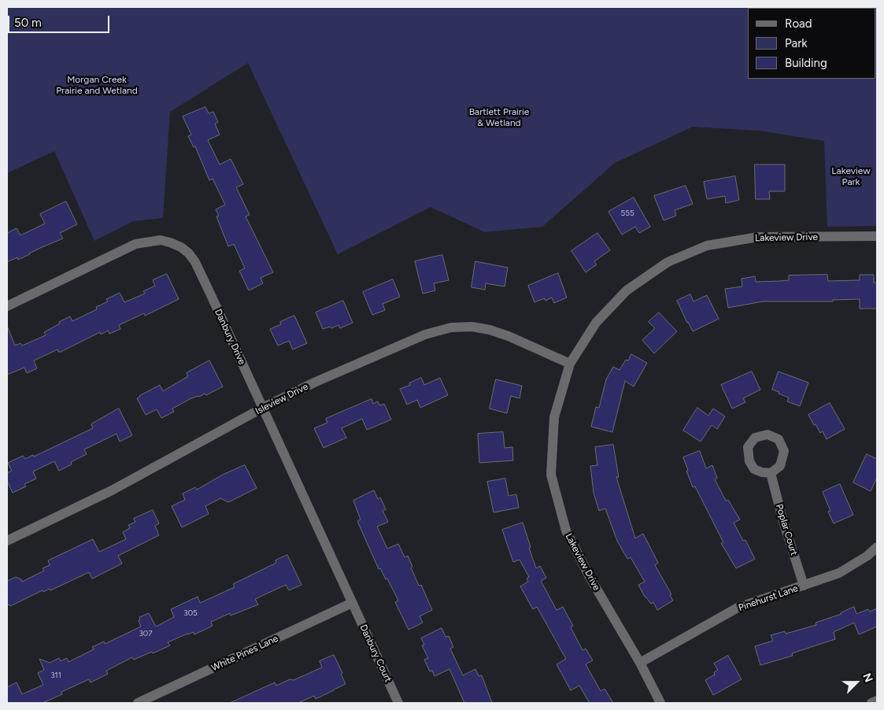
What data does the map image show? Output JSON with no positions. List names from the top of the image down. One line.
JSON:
{"streets":{"street":["Lakeview Drive","Danbury Drive","Isleview Drive","Poplar Court","Pinehurst Lane","White Pines Lane","Danbury Court"]},"crossings":[["Lakeview Drive","Isleview Drive"],["Lakeview Drive","Pinehurst Lane"],["Danbury Drive","Isleview Drive"],["Danbury Drive","White Pines Lane"],["Danbury Drive","Danbury Court"],["Poplar Court","Pinehurst Lane"],["White Pines Lane","Danbury Court"]],"parks":["Morgan Creek Prairie and Wetland","Bartlett Prairie & Wetland","Lakeview Park"],"house_numbers":["555","305","307","311"],"legend":["Road","Park","Building"],"scale_bar":"50 m","north":"top right"}
